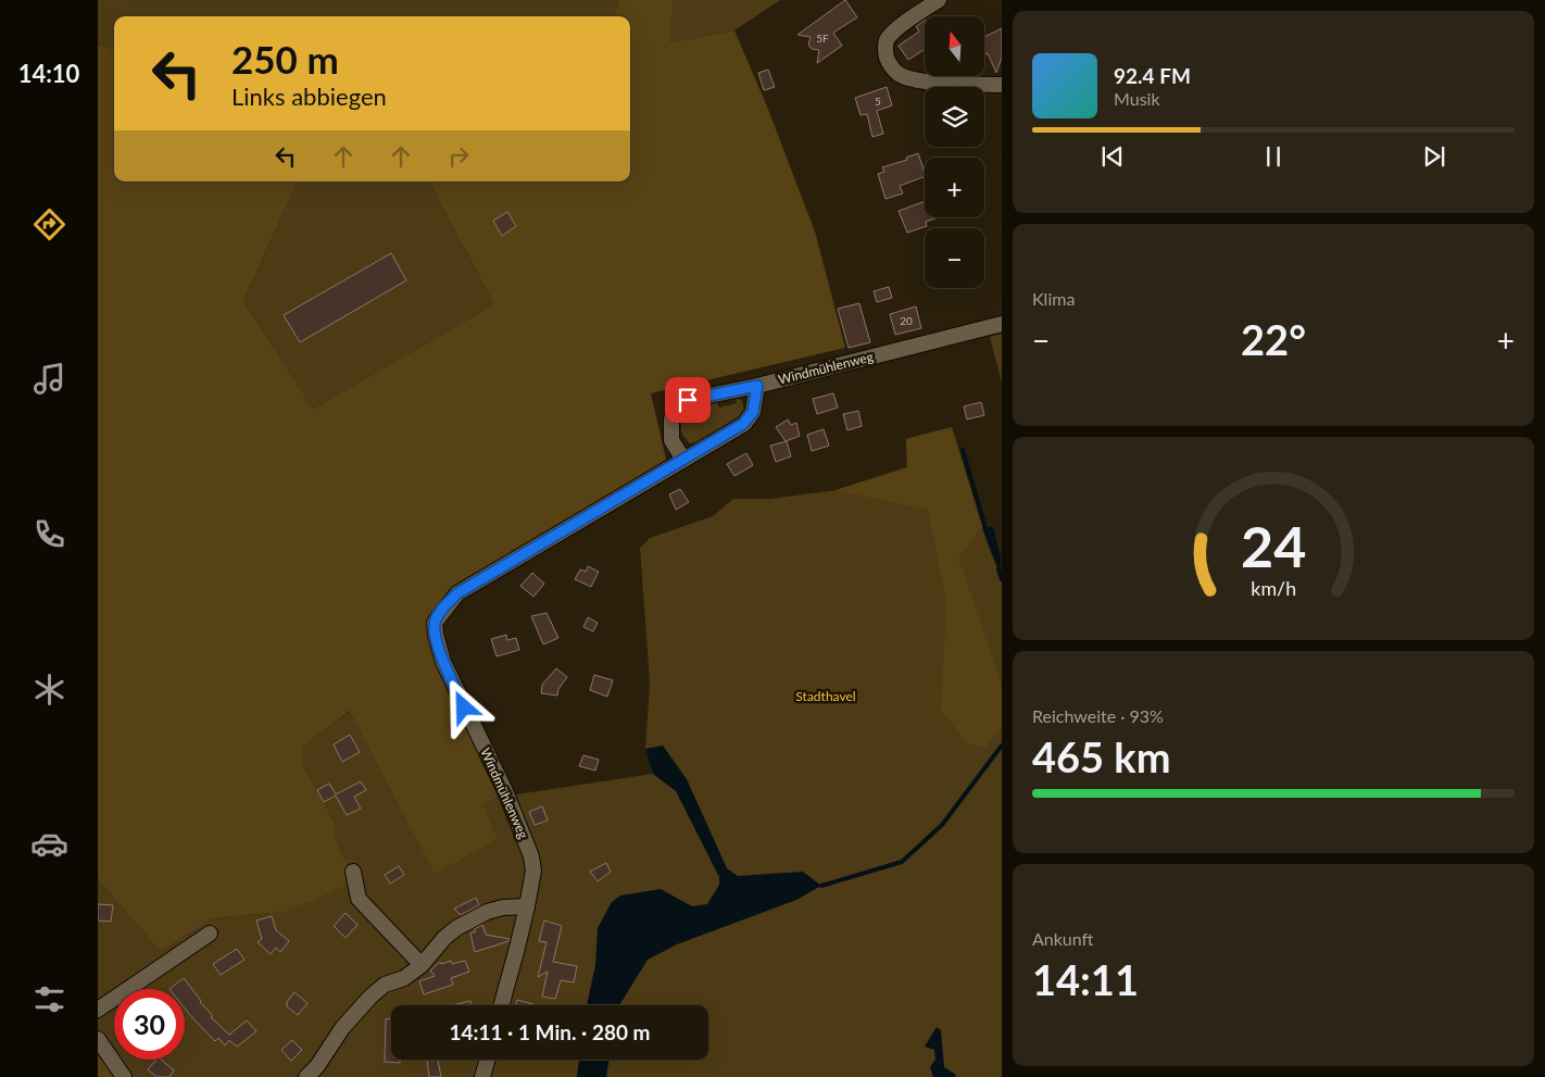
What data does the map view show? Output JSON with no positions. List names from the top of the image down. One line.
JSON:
{"streets":{"street":["Windmühlenweg"]},"parks":["Stadthavel"],"house_numbers":["5F","5","20"],"north":"top","page":{"tabs":"14:10","map_buttons":["+","−"],"turn":["250 m","Links abbiegen"],"song":["92.4 FM","Musik"],"tile":["Klima",["Reichweite · 93%","465 km"],["Ankunft","14:11"]],"heat":["−","22°","+"],"limit":"30","trip":"14:11 · 1 Min. · 280 m","gauge":["24","km/h"]}}
